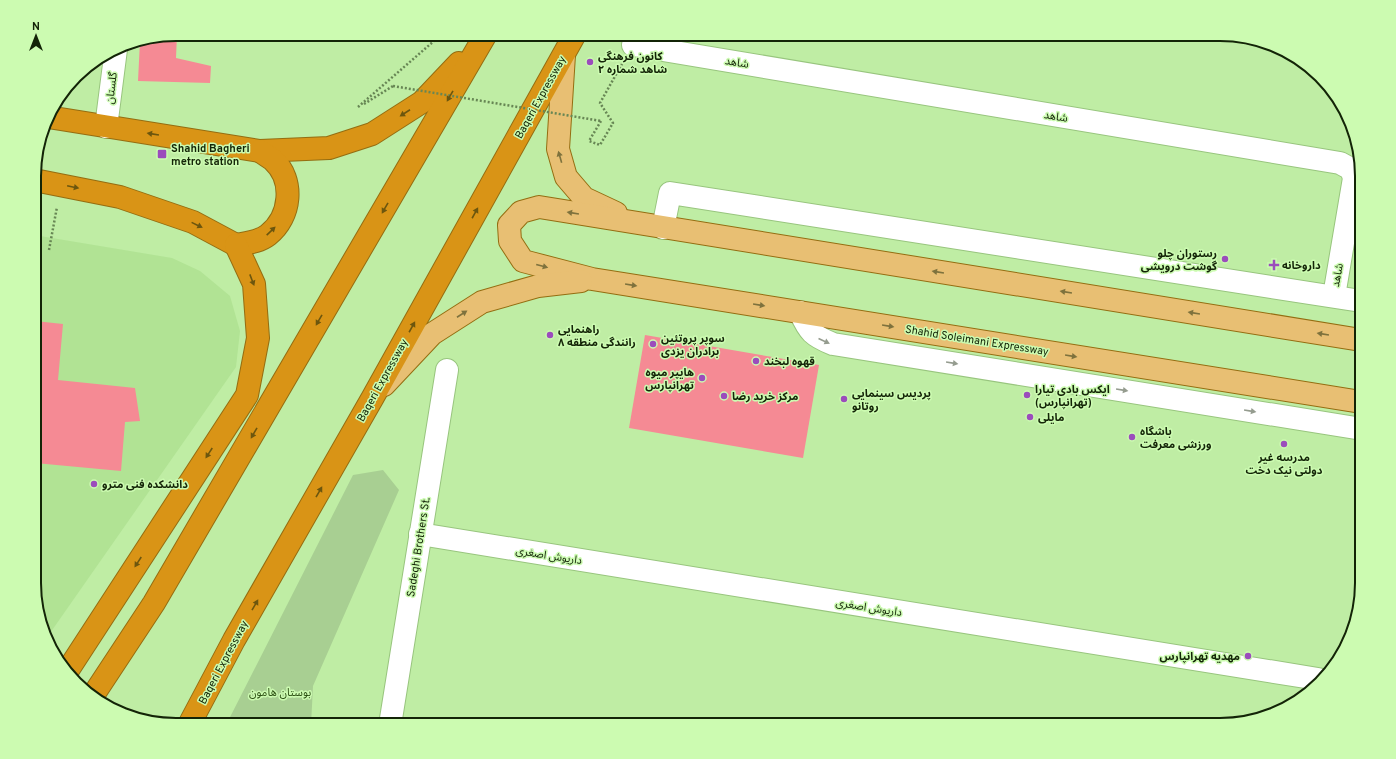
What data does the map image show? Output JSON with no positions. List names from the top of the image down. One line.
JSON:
{"streets":{"highway":["Baqeri Expressway"],"main road":["Shahid Soleimani Expressway"],"street":["شاهد","گلستان","Sadeghi Brothers St.","داریوش اصغری"]},"crossings":[["Sadeghi Brothers St.","داریوش اصغری"]],"parks":["بوستان هامون"],"places":{"other":["کانون فرهنگی شاهد شماره ۲","رستوران چلو گوشت درویشی","راهنمایی رانندگی منطقه ۸","سوپر پروتئین برادران یزدی","قهوه لبخند","هایپر میوه تهرانپارس","ایکس بادی تیارا (تهرانپارس)","مرکز خرید رضا","پردیس سینمایی روتانو","مایلی","باشگاه ورزشی معرفت","مدرسه غیر دولتی نیک دخت","دانشکده فنی مترو","مهدیه تهرانپارس"],"transit":["Shahid Bagheri metro station"],"health":["داروخانه"]},"north":"top"}
